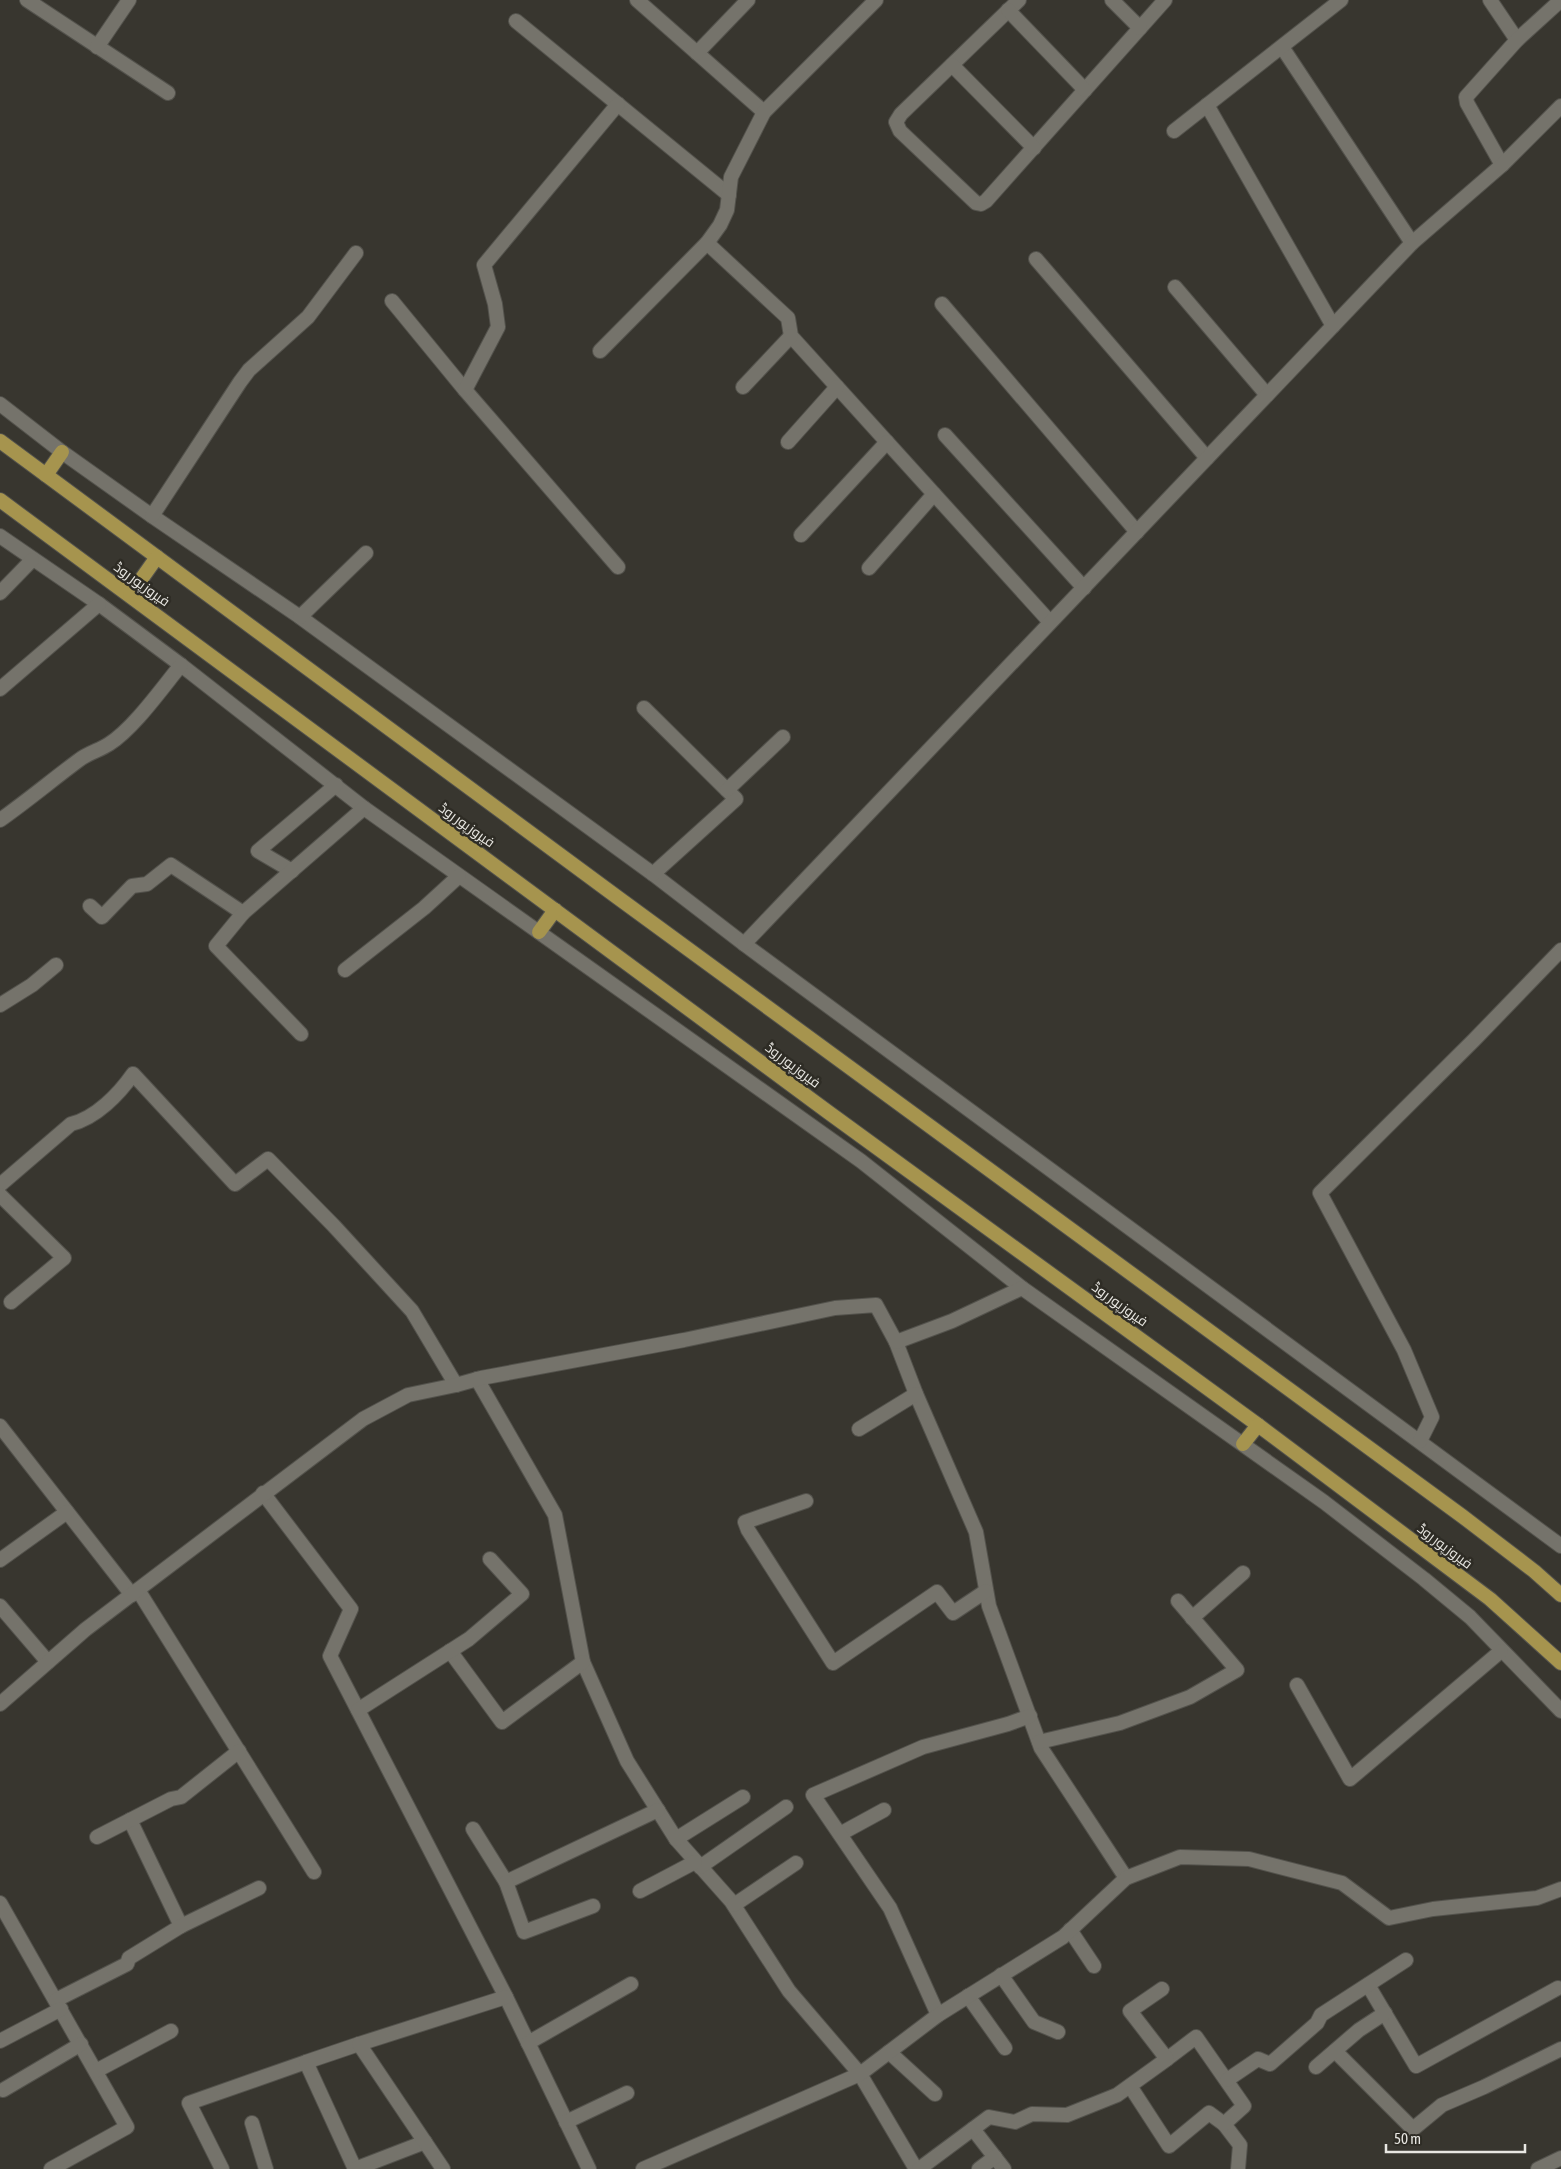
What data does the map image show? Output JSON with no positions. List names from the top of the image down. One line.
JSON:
{"streets":{"highway":["فیروزپور روڈ"]},"scale_bar":"50 m"}
